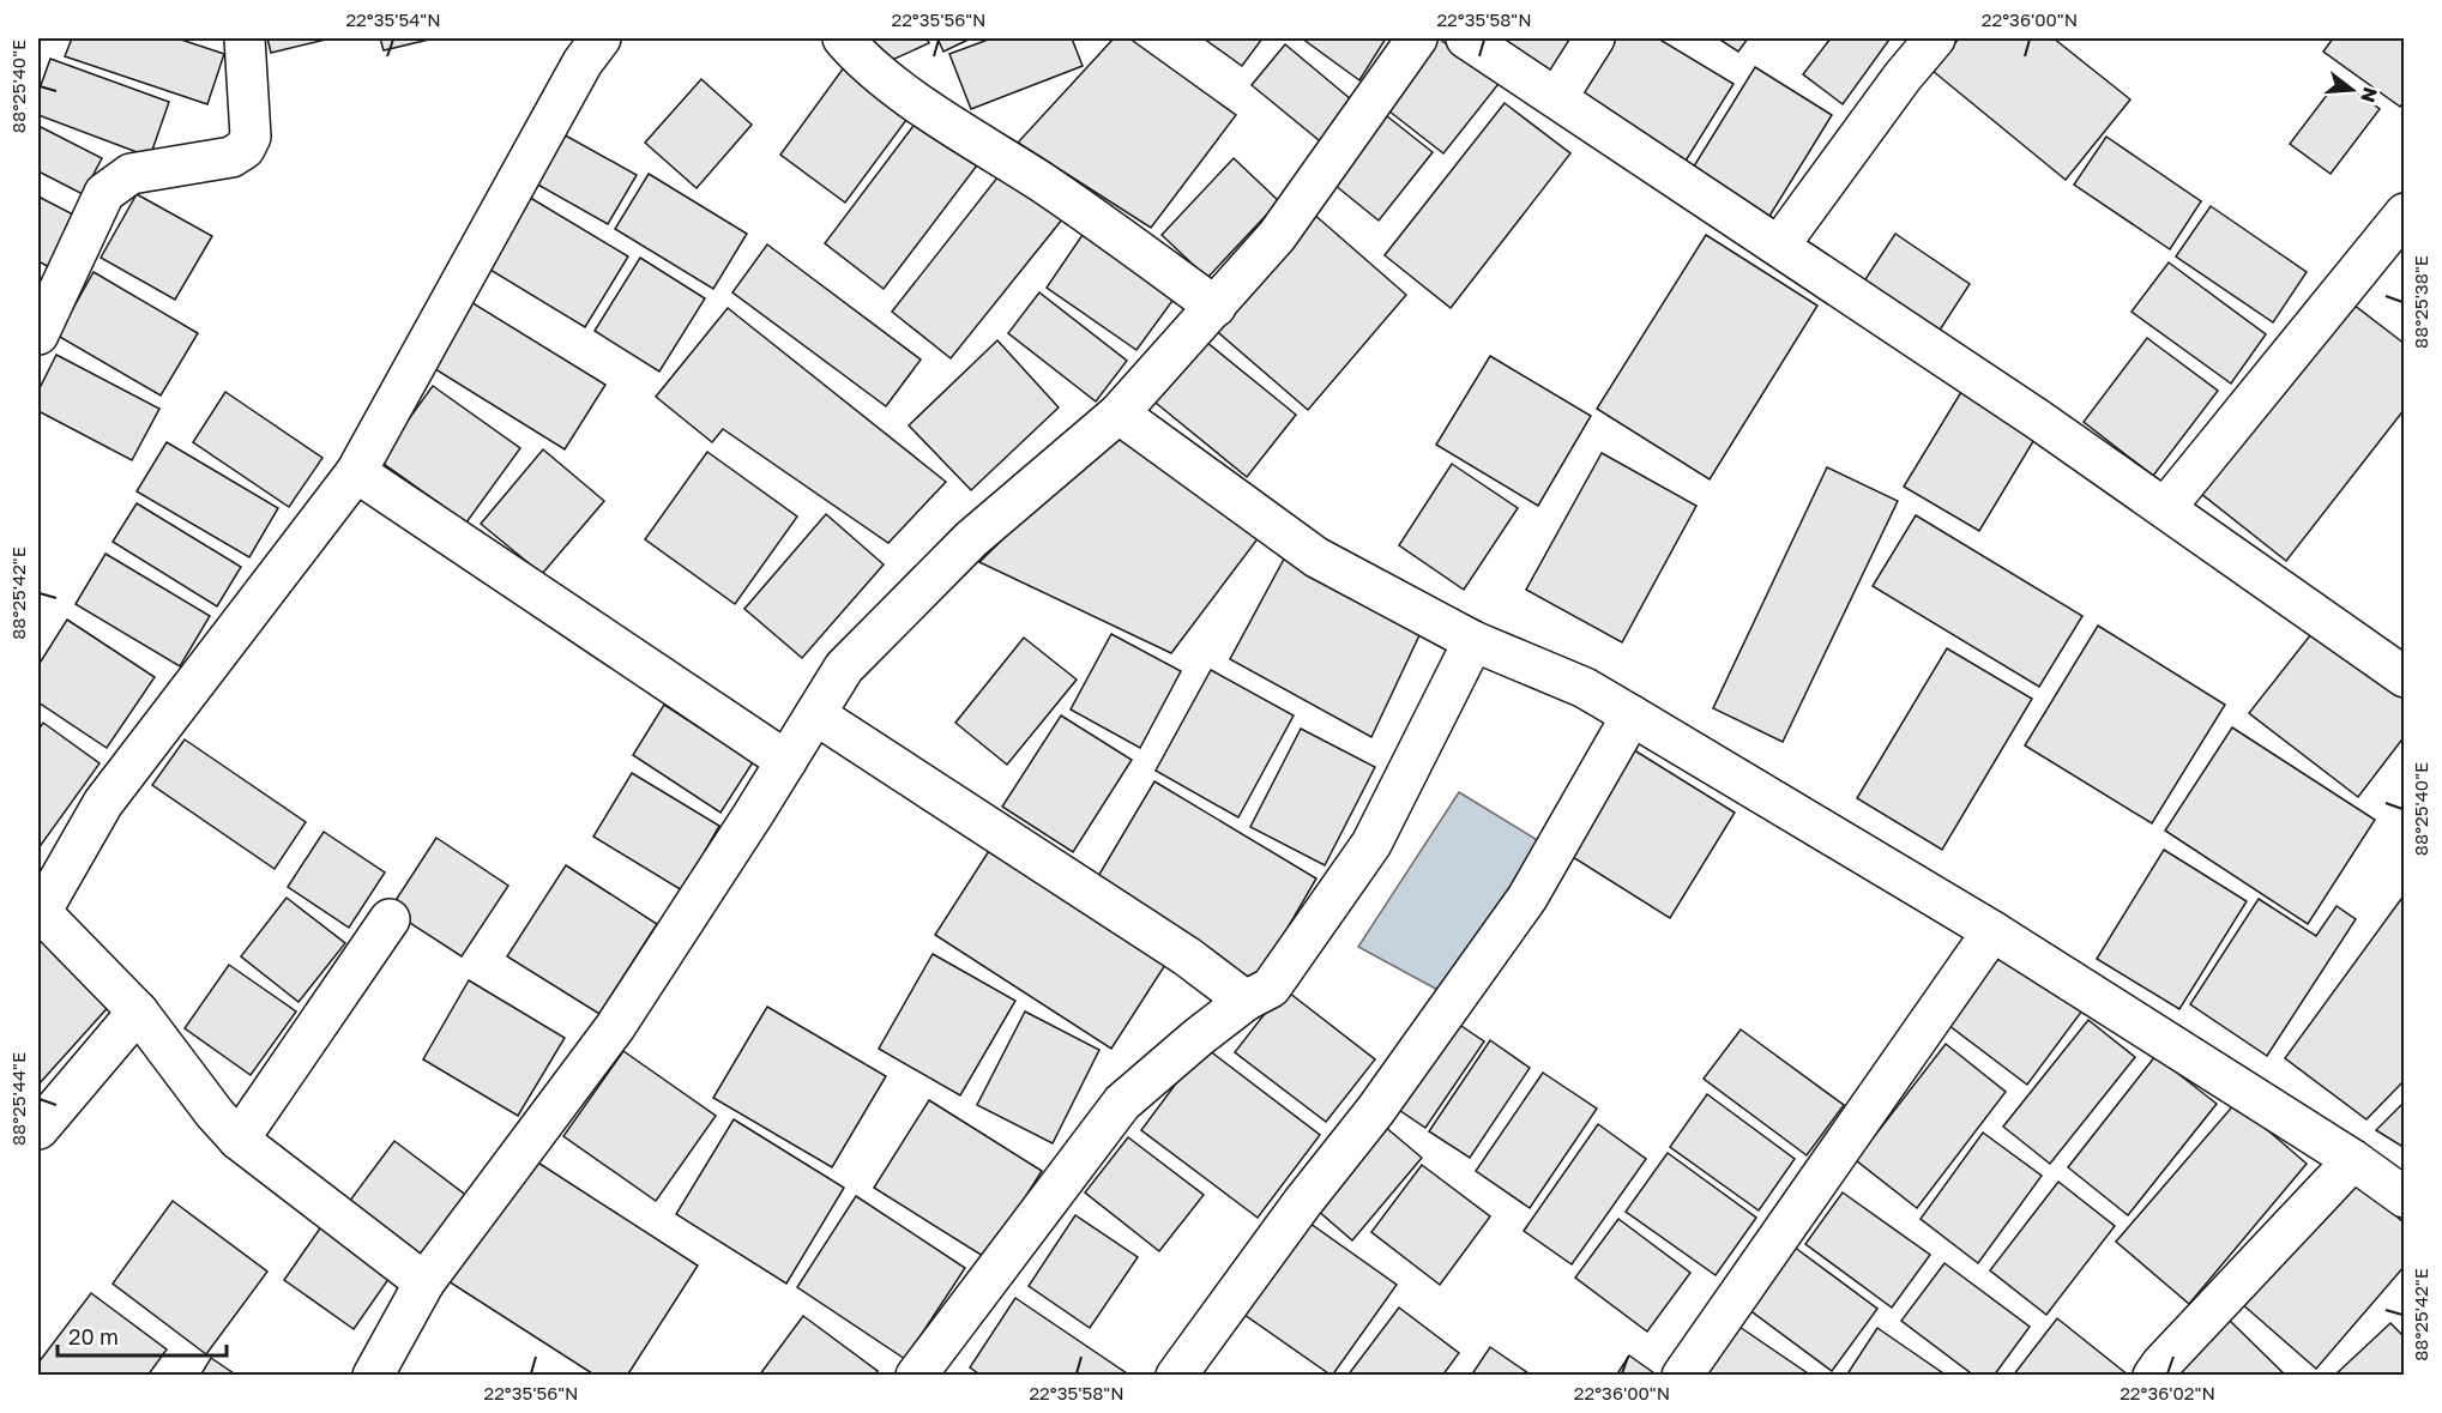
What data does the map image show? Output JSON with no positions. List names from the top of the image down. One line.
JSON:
{"scale_bar":"20 m","north":"right","coordinates":["22°35'54\"N","22°35'56\"N","22°35'58\"N","22°36'00\"N","88°25'40\"E","88°25'38\"E","88°25'42\"E","88°25'44\"E","22°36'02\"N"]}
